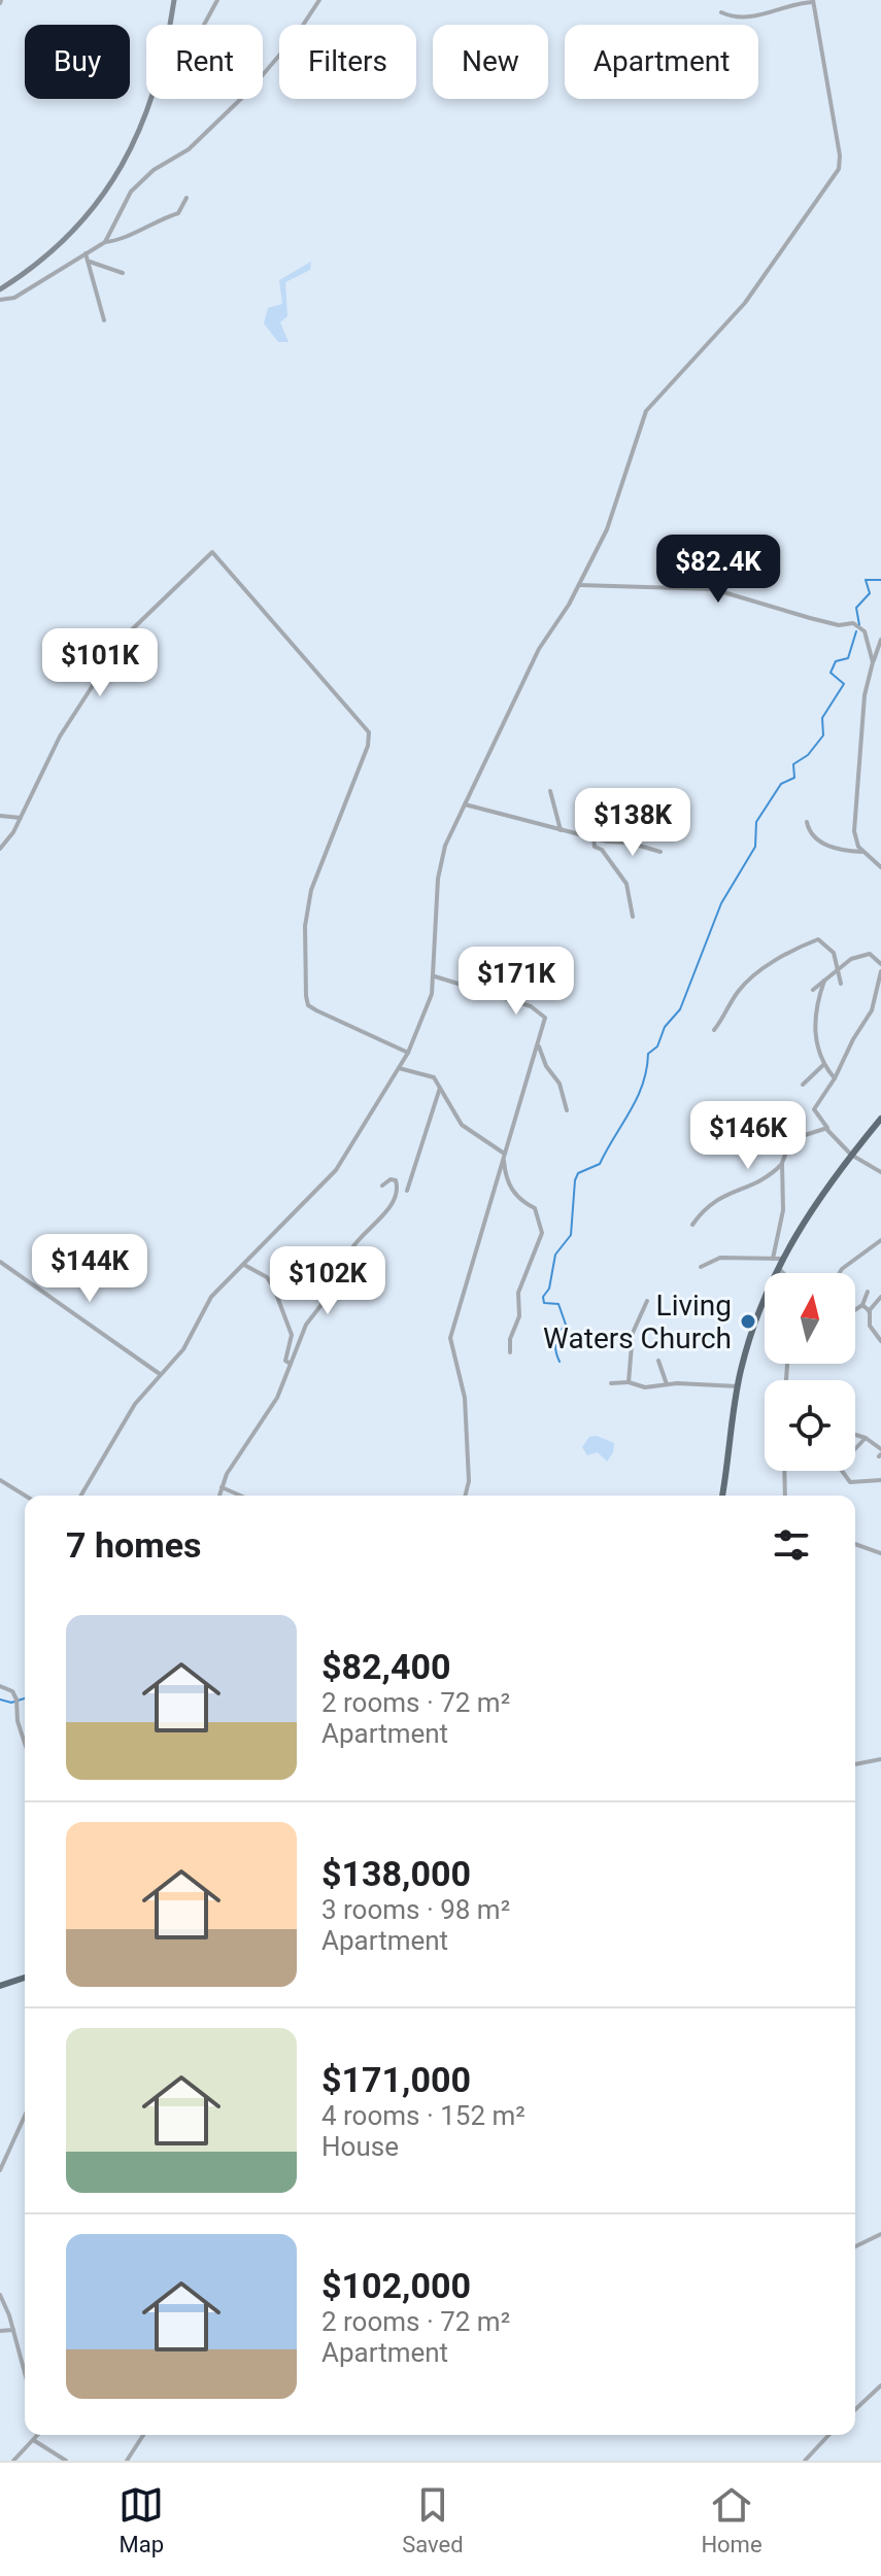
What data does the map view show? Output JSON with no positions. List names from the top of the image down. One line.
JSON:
{"places":["Living Waters Church"],"north":"top","page":{"chip":["Buy","Rent","Filters","New","Apartment"],"price":["$82.4K","$101K","$138K","$171K","$146K","$144K","$102K"],"heading":"7 homes","list":[{"name":"$82,400","note":"2 rooms · 72 m² · Apartment"},{"name":"$138,000","note":"3 rooms · 98 m² · Apartment"},{"name":"$171,000","note":"4 rooms · 152 m² · House"},{"name":"$102,000","note":"2 rooms · 72 m² · Apartment"}],"tabs":["Map","Saved","Home"]}}
